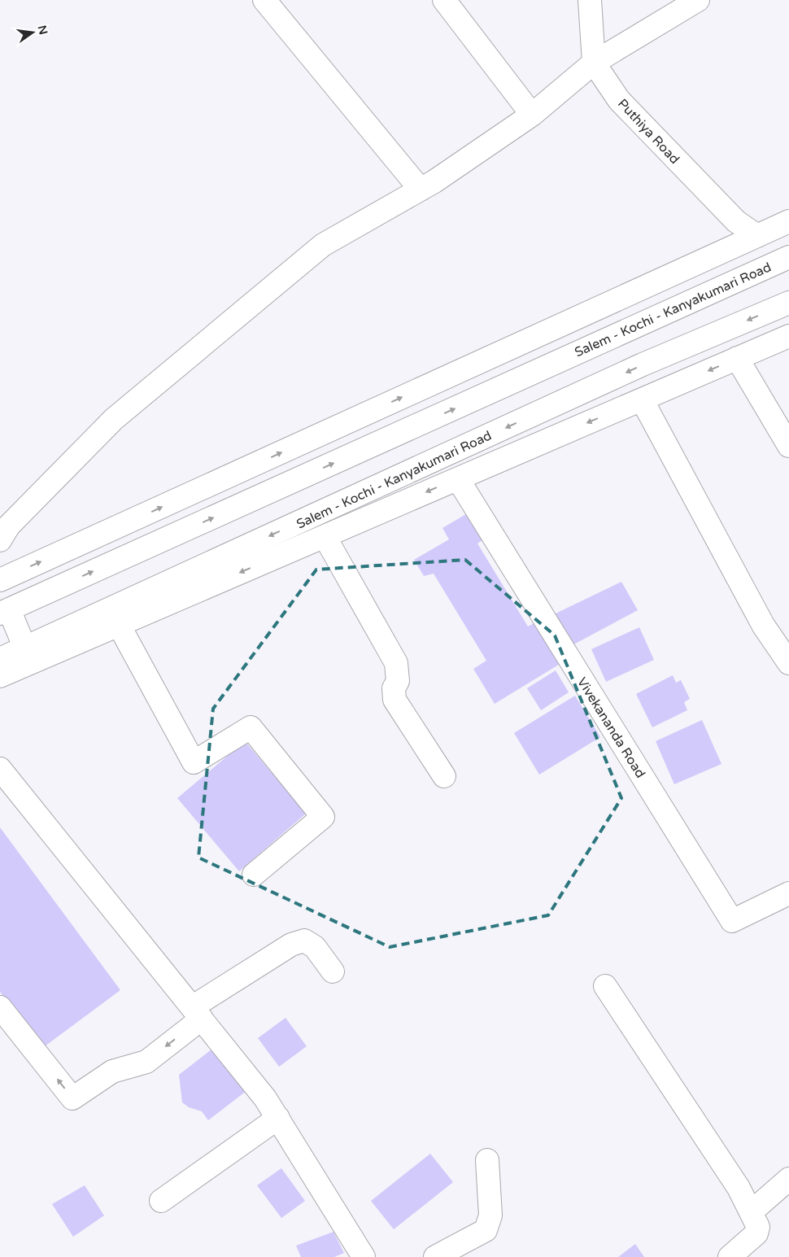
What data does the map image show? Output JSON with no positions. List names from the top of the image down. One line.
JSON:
{"streets":{"main road":["Puthiya Road","Salem - Kochi - Kanyakumari Road","Vivekananda Road"]},"north":"right"}
